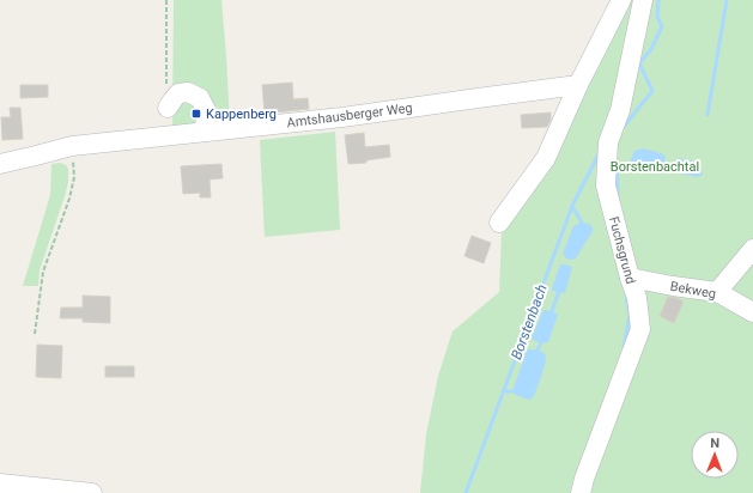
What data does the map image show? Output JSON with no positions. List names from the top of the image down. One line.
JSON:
{"streets":{"street":["Amtshausberger Weg","Fuchsgrund","Bekweg"]},"crossings":[["Fuchsgrund","Bekweg"]],"water":["Borstenbach"],"parks":["Borstenbachtal"],"places":{"transit":["Kappenberg"]},"north":"top"}
